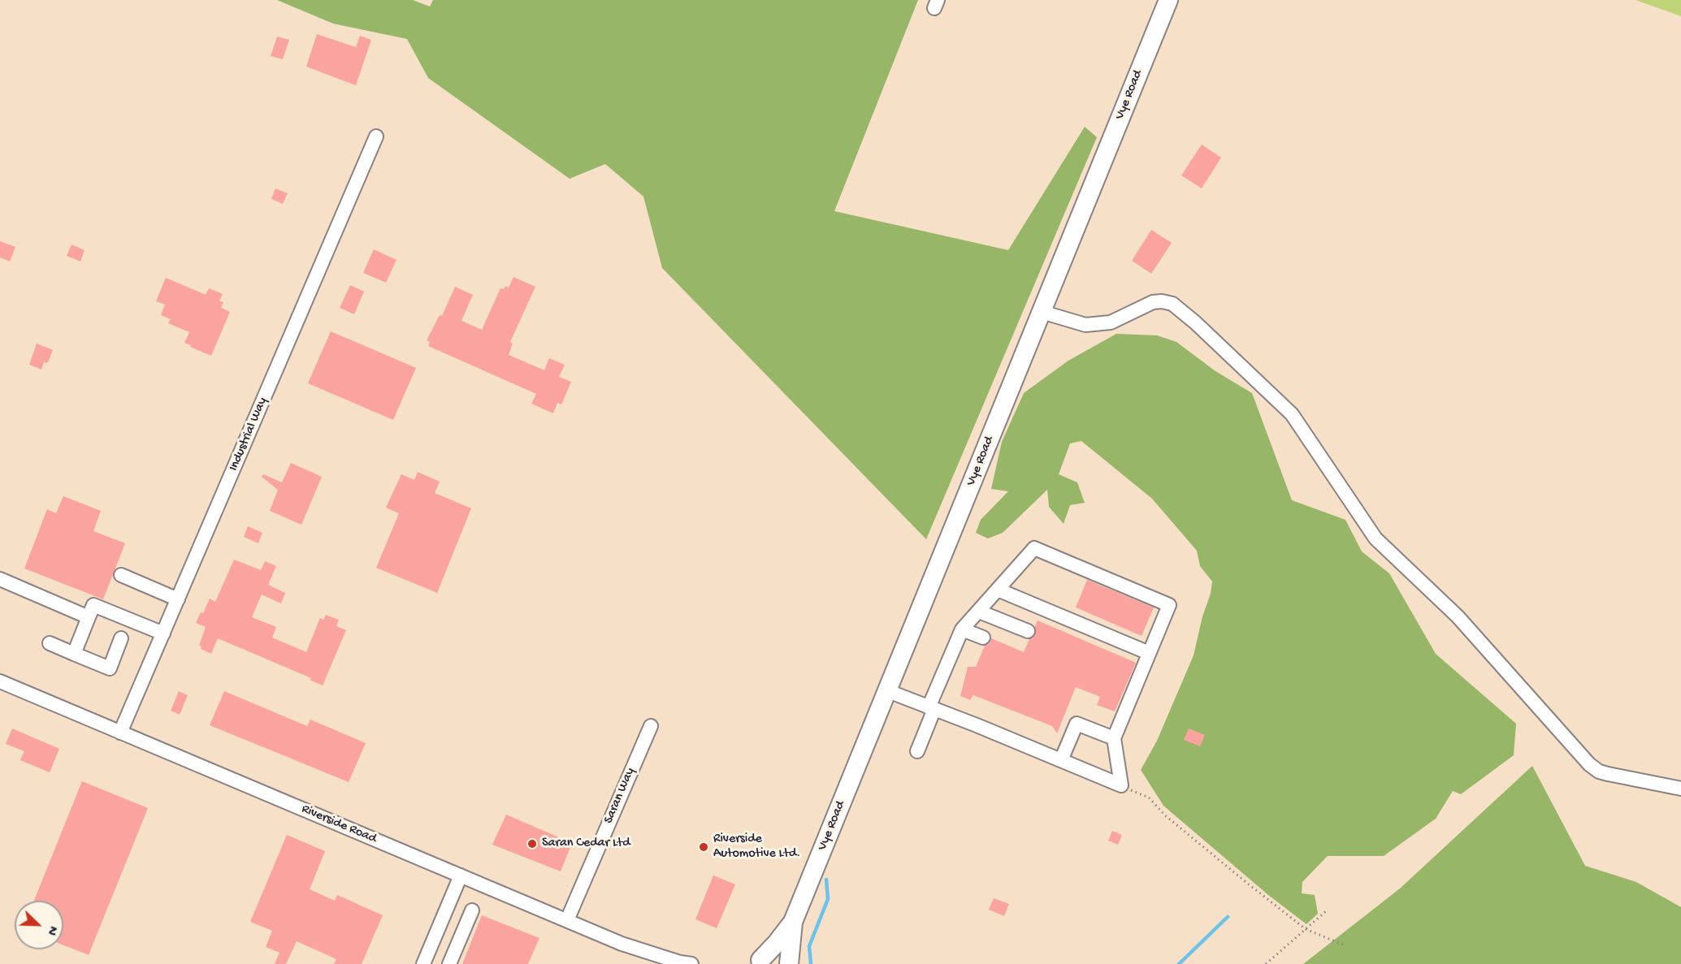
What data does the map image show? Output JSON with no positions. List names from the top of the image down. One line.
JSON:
{"streets":{"main road":["Vye Road"],"street":["Industrial Way","Saran Way","Riverside Road"]},"crossings":[["Industrial Way","Riverside Road"],["Saran Way","Riverside Road"]],"places":["Saran Cedar Ltd","Riverside Automotive Ltd."],"north":"bottom right"}
